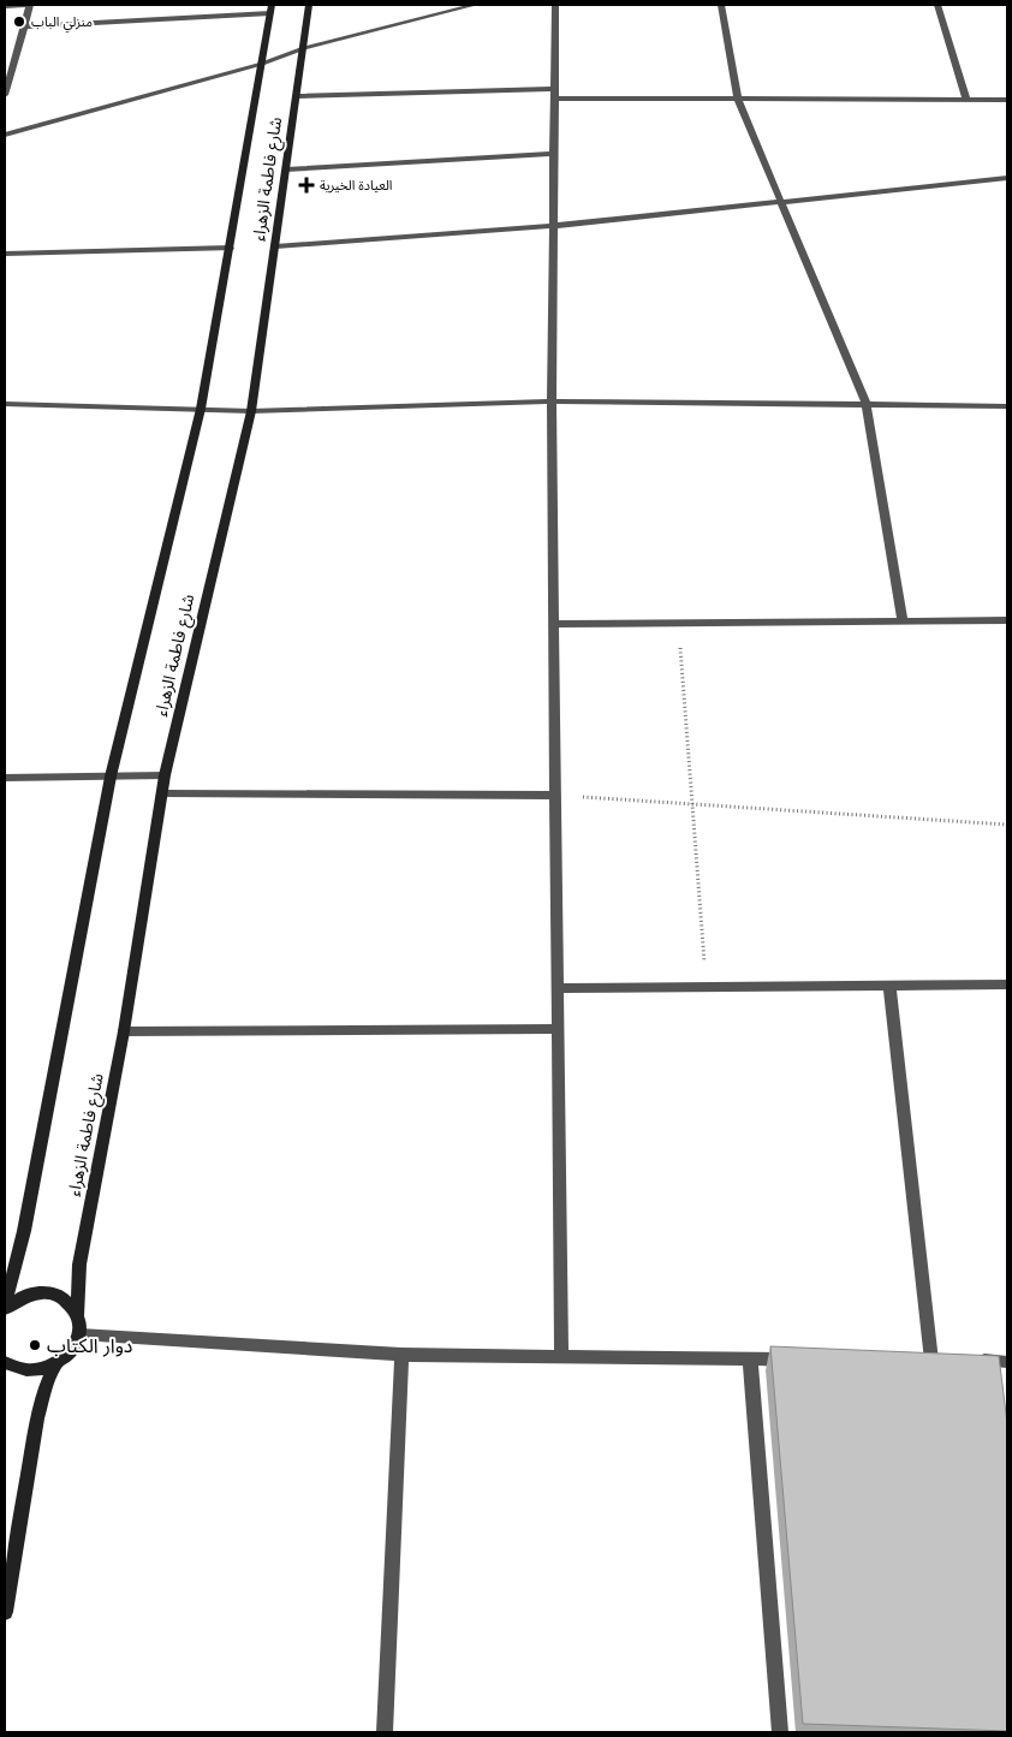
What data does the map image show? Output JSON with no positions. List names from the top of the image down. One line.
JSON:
{"streets":{"main road":["شارع فاطمة الزهراء"]},"places":{"other":["منزلي الباب","دوار الكتاب"],"health":["العيادة الخيرية"]}}
